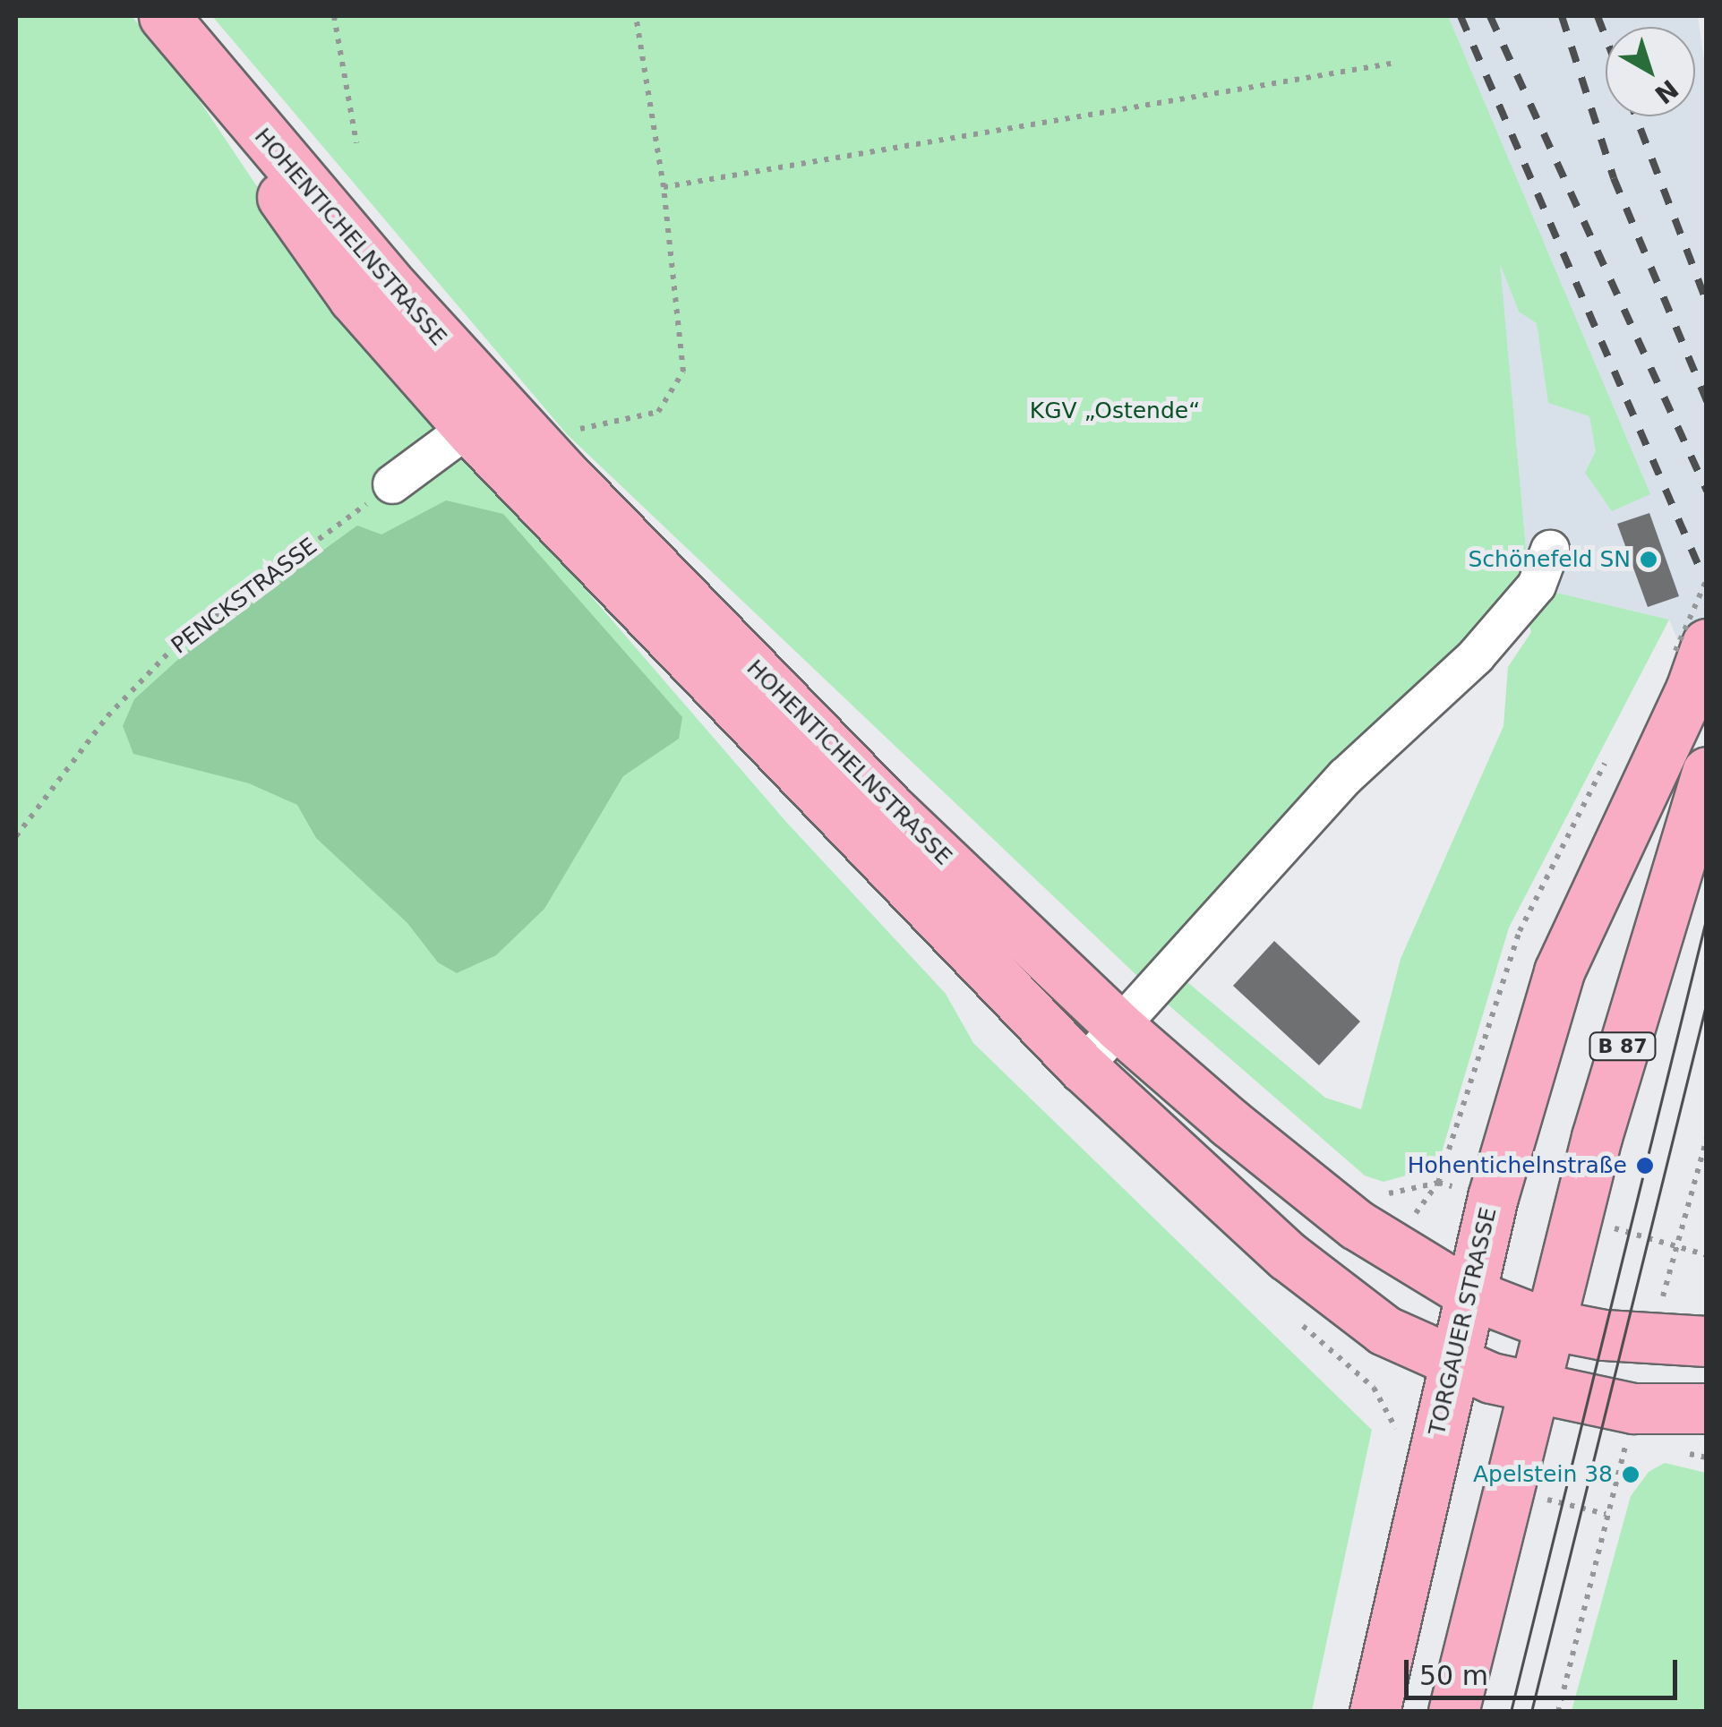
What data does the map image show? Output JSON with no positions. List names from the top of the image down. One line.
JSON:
{"streets":{"main road":["HOHENTICHELNSTRASSE","B 87","TORGAUER STRASSE"],"path":["PENCKSTRASSE"]},"crossings":[["HOHENTICHELNSTRASSE","B 87"],["HOHENTICHELNSTRASSE","TORGAUER STRASSE"]],"parks":["KGV „Ostende“"],"places":["Schönefeld SN","Hohentichelnstraße","Apelstein 38"],"scale_bar":"50 m","north":"bottom right"}
